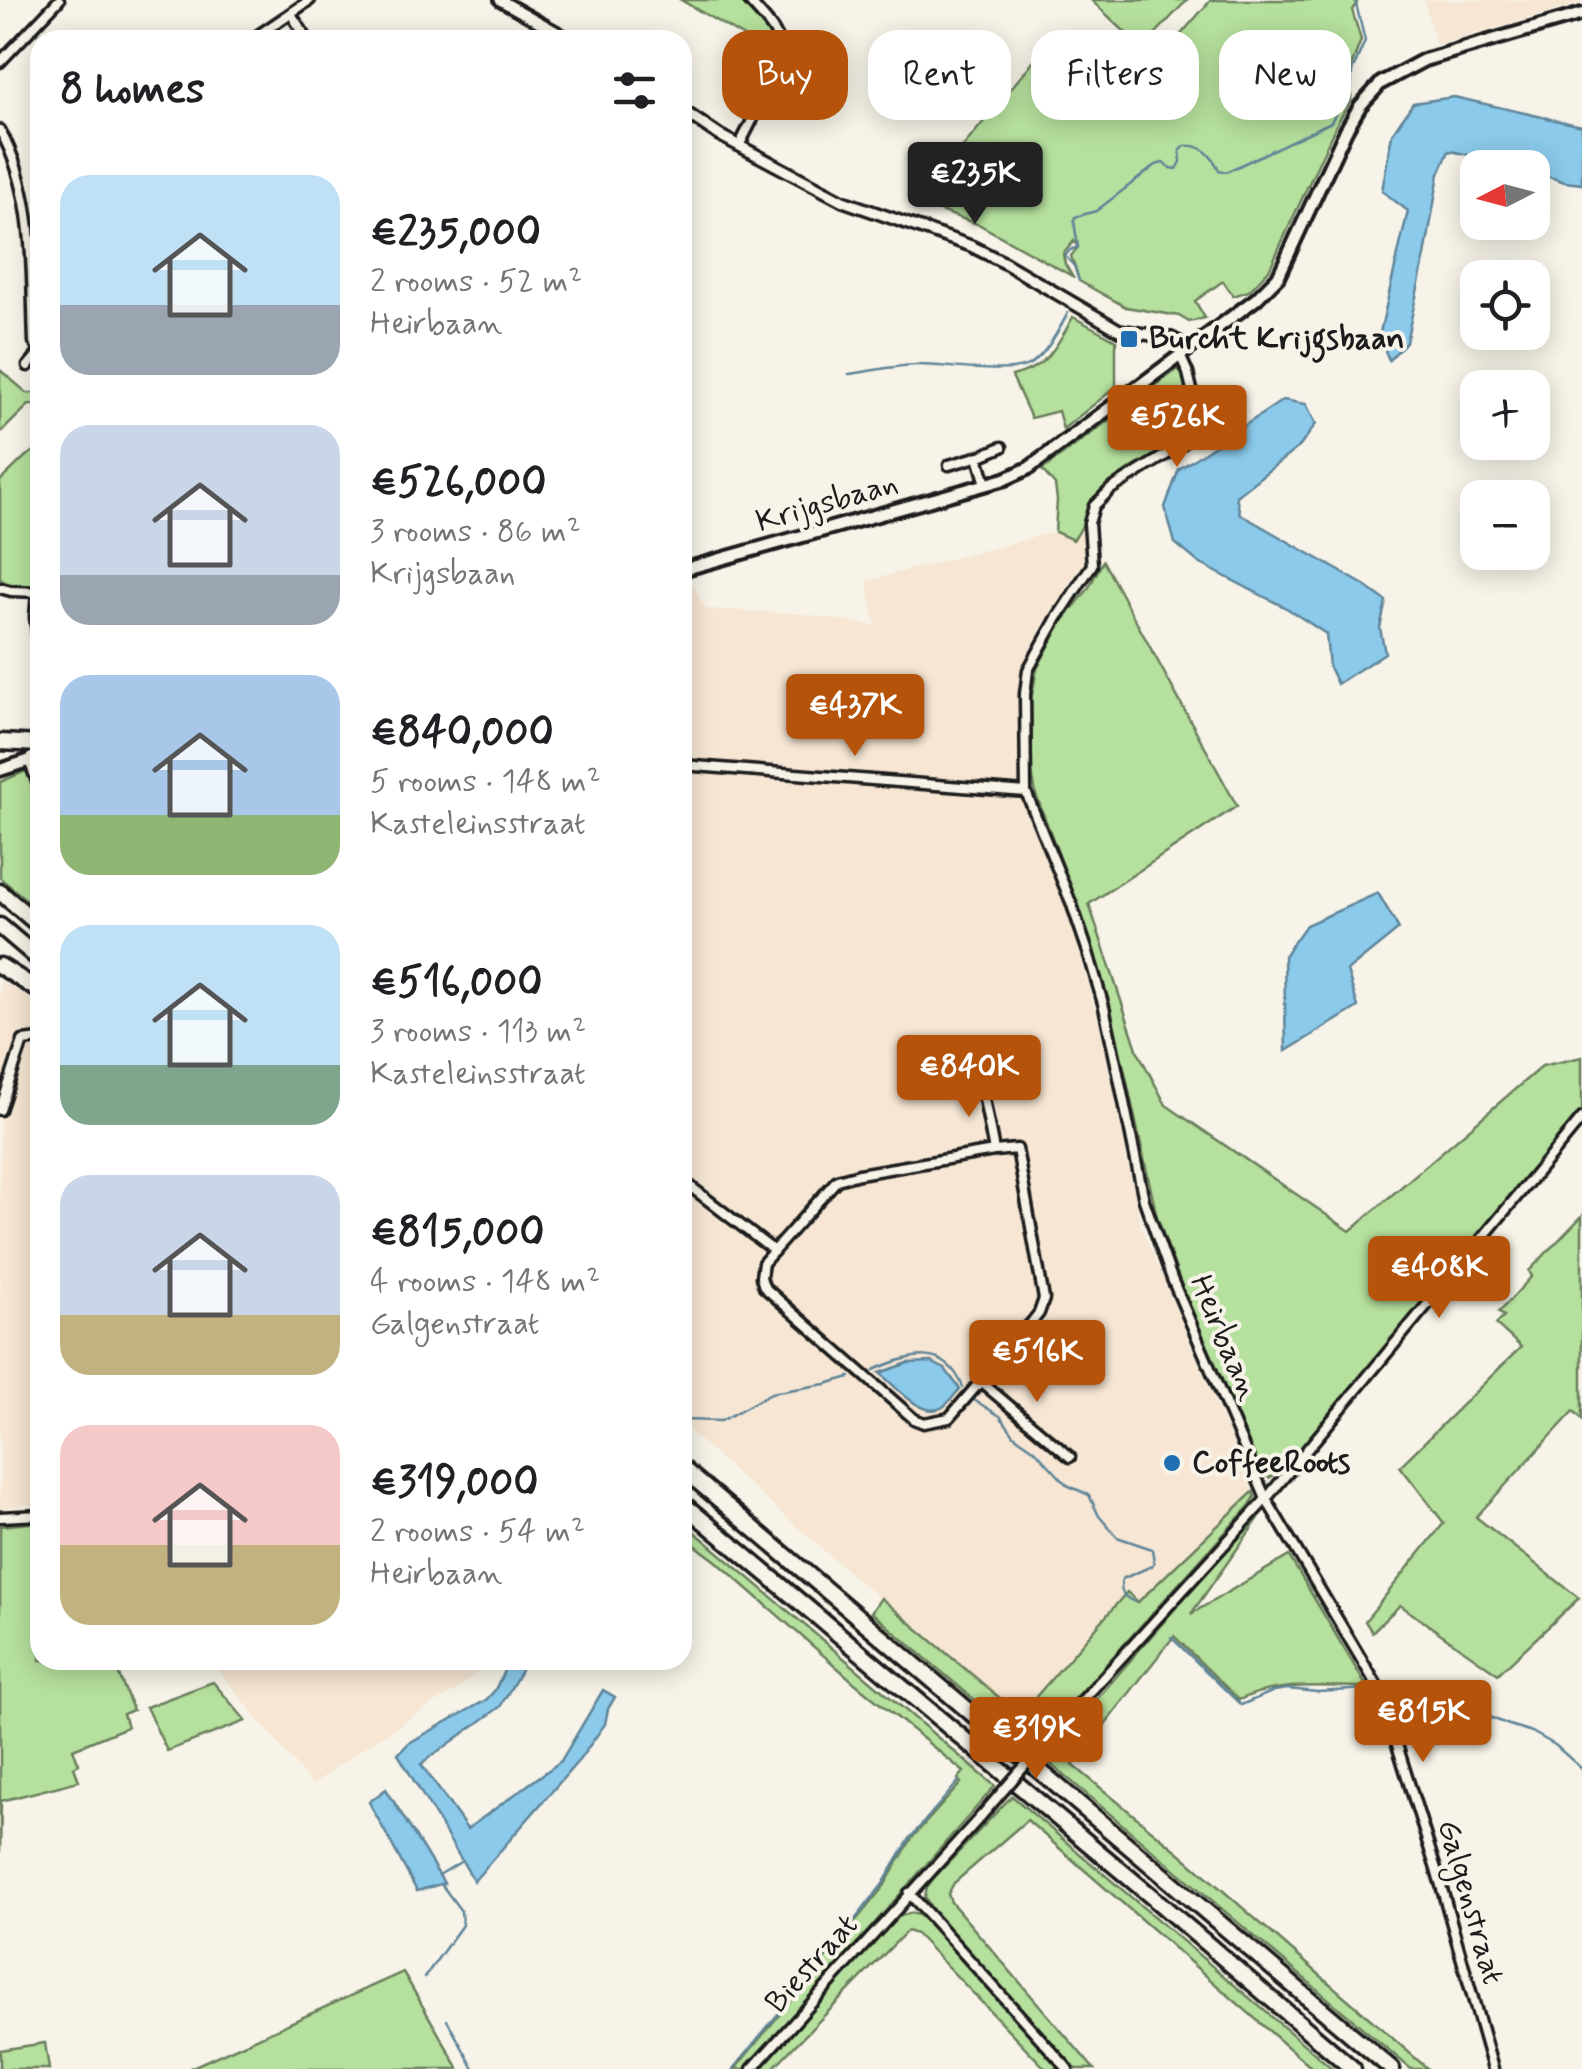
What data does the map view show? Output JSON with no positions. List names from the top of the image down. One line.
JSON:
{"streets":{"main road":["Krijgsbaan"],"street":["Heirbaan","Galgenstraat","Biestraat"]},"crossings":[["Krijgsbaan","Heirbaan"],["Heirbaan","Galgenstraat"]],"places":{"transit":["Burcht Krijgsbaan"],"other":["CoffeeRoots"]},"north":"left","page":{"chip":["Buy","Rent","Filters","New"],"heading":"8 homes","price":["€235K","€526K","€437K","€840K","€408K","€516K","€815K","€319K"],"map_buttons":["+","−"],"list":[{"name":"€235,000","note":"2 rooms · 52 m² · Heirbaan"},{"name":"€526,000","note":"3 rooms · 86 m² · Krijgsbaan"},{"name":"€840,000","note":"5 rooms · 148 m² · Kasteleinsstraat"},{"name":"€516,000","note":"3 rooms · 113 m² · Kasteleinsstraat"},{"name":"€815,000","note":"4 rooms · 148 m² · Galgenstraat"},{"name":"€319,000","note":"2 rooms · 54 m² · Heirbaan"}]}}
